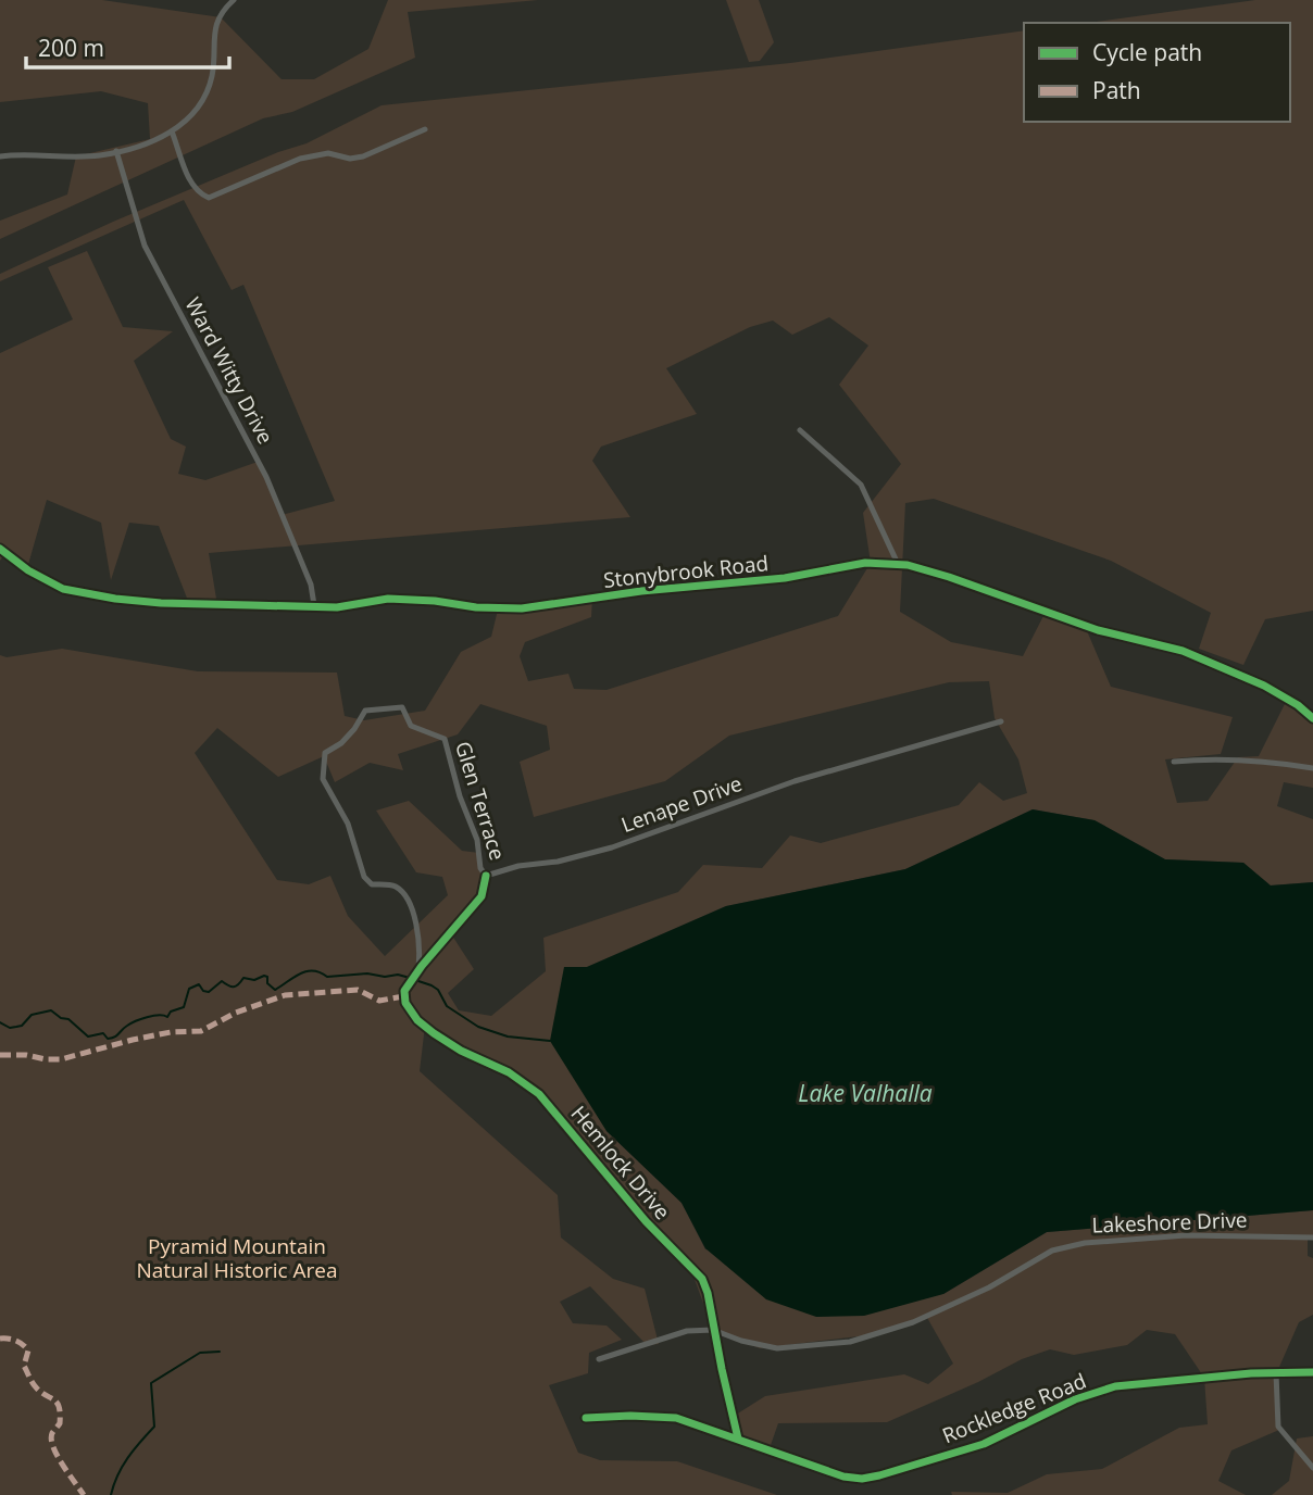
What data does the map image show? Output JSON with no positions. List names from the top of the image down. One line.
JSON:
{"streets":{"street":["Ward Witty Drive","Stonybrook Road","Glen Terrace","Lenape Drive","Hemlock Drive","Lakeshore Drive","Rockledge Road"]},"crossings":[["Ward Witty Drive","Stonybrook Road"],["Glen Terrace","Lenape Drive"],["Glen Terrace","Hemlock Drive"],["Hemlock Drive","Lakeshore Drive"],["Hemlock Drive","Rockledge Road"]],"water":["Lake Valhalla"],"parks":["Pyramid Mountain Natural Historic Area"],"legend":["Cycle path","Path"],"scale_bar":"200 m"}
